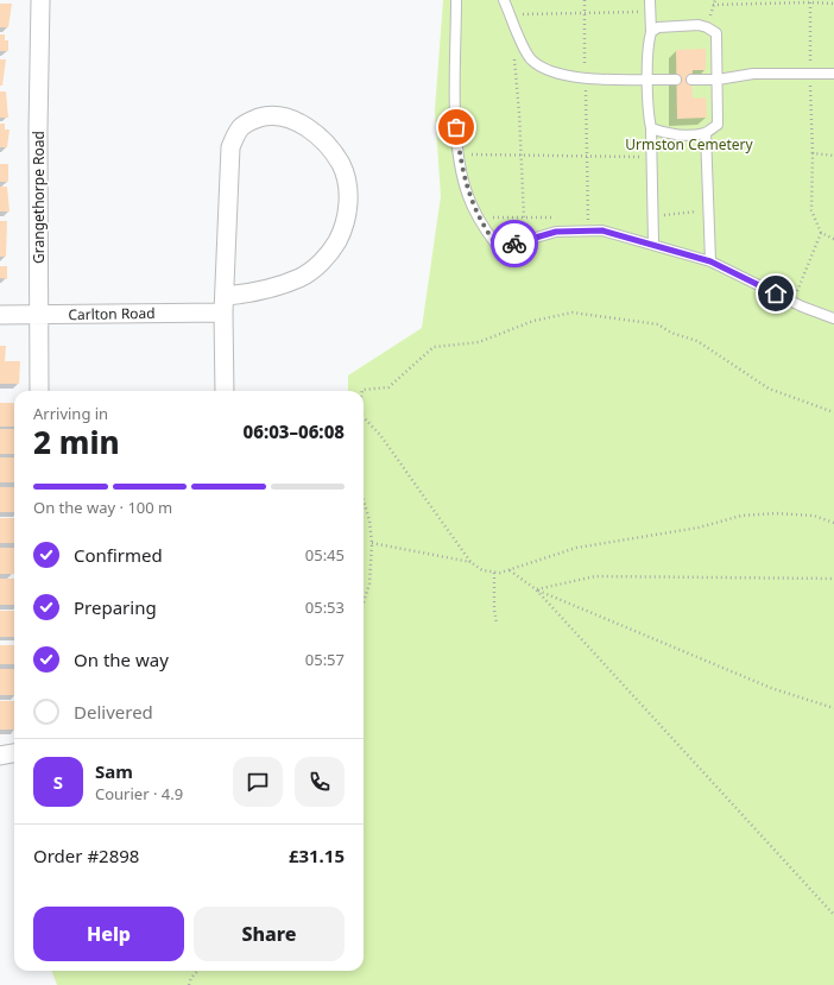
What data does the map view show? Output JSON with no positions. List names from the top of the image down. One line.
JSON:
{"streets":{"street":["Grangethorpe Road","Carlton Road"]},"crossings":[["Grangethorpe Road","Carlton Road"]],"parks":["Urmston Cemetery"],"page":{"heading":["2 min","Arriving in","06:03–06:08"],"panel":["Sam","Courier · 4.9","Order #2898","£31.15"],"bar":"On the way · 100 m","list":[["Confirmed","05:45"],["Preparing","05:53"],["On the way","05:57"],"Delivered"],"round":"S","buttons":["Help","Share"]}}
